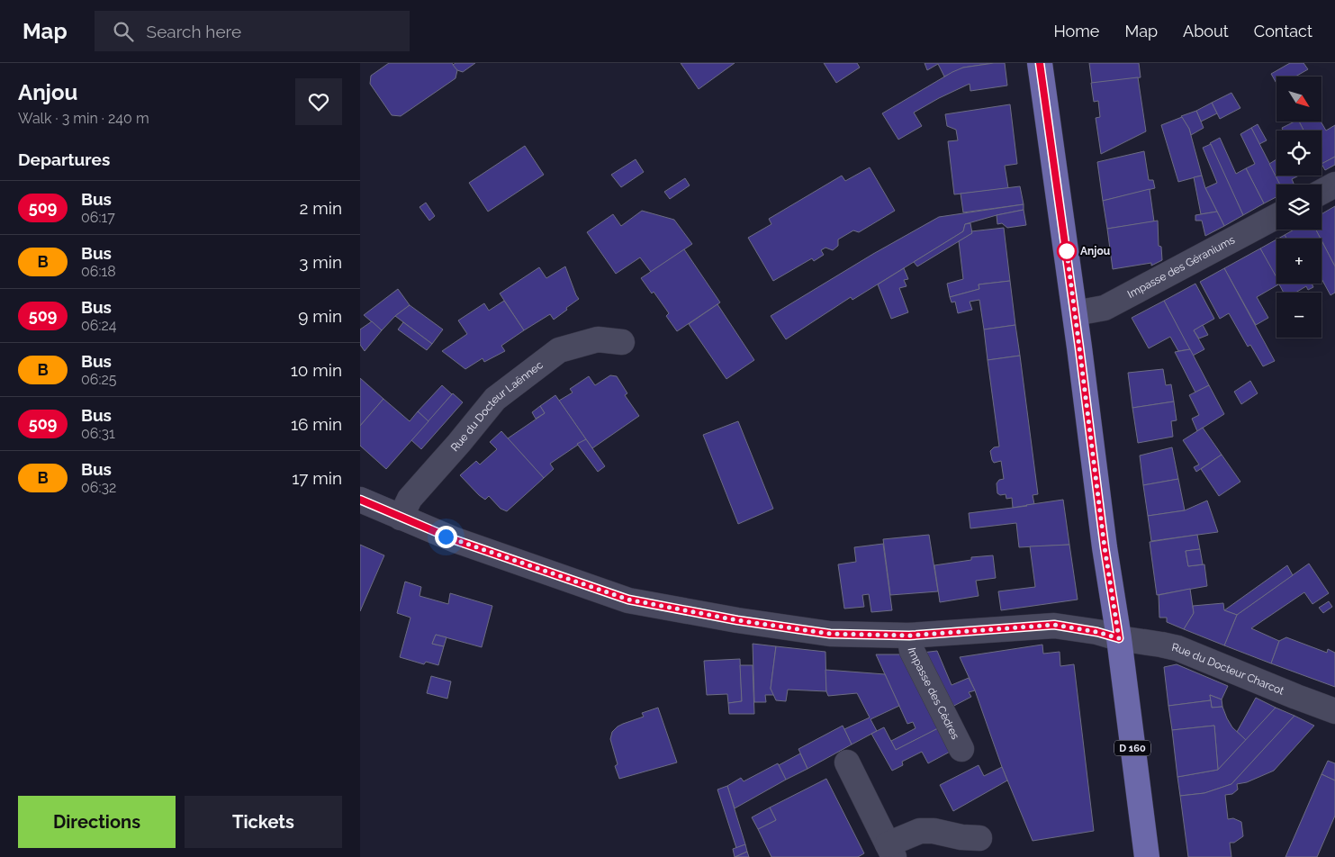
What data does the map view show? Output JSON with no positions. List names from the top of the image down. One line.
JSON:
{"streets":{"main road":["D 160"],"street":["Impasse des Géraniums","Rue du Docteur Laënnec","Rue du Docteur Charcot","Impasse des Cèdres"]},"crossings":[["Impasse des Géraniums","D 160"],["Rue du Docteur Charcot","D 160"]],"places":["Anjou"],"lines":["bus line 509"],"north":"bottom right","page":{"header":"Map","search":"Search here","nav":["Home","Map","About","Contact"],"heading":[["Anjou","Walk · 3 min · 240 m"],"Departures"],"map_buttons":["+","−"],"list":[{"mark":"509","name":"Bus","note":"06:17","value":"2 min"},{"mark":"B","name":"Bus","note":"06:18","value":"3 min"},{"mark":"509","name":"Bus","note":"06:24","value":"9 min"},{"mark":"B","name":"Bus","note":"06:25","value":"10 min"},{"mark":"509","name":"Bus","note":"06:31","value":"16 min"},{"mark":"B","name":"Bus","note":"06:32","value":"17 min"}],"buttons":["Directions","Tickets"]}}
